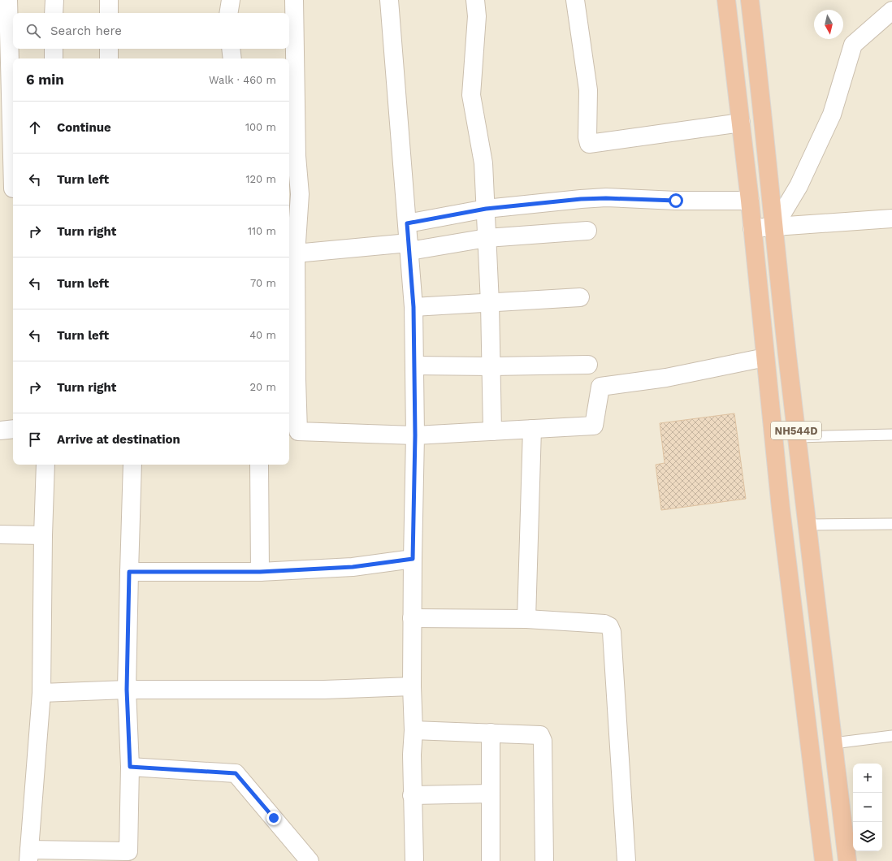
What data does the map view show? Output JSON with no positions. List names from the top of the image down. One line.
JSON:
{"streets":{"highway":["NH544D"]},"north":"bottom","page":{"search":"Search here","heading":["6 min","Walk · 460 m"],"list":[["Continue","100 m"],["Turn left","120 m"],["Turn right","110 m"],["Turn left","70 m"],["Turn left","40 m"],["Turn right","20 m"],"Arrive at destination"],"map_buttons":["+","−"]}}
